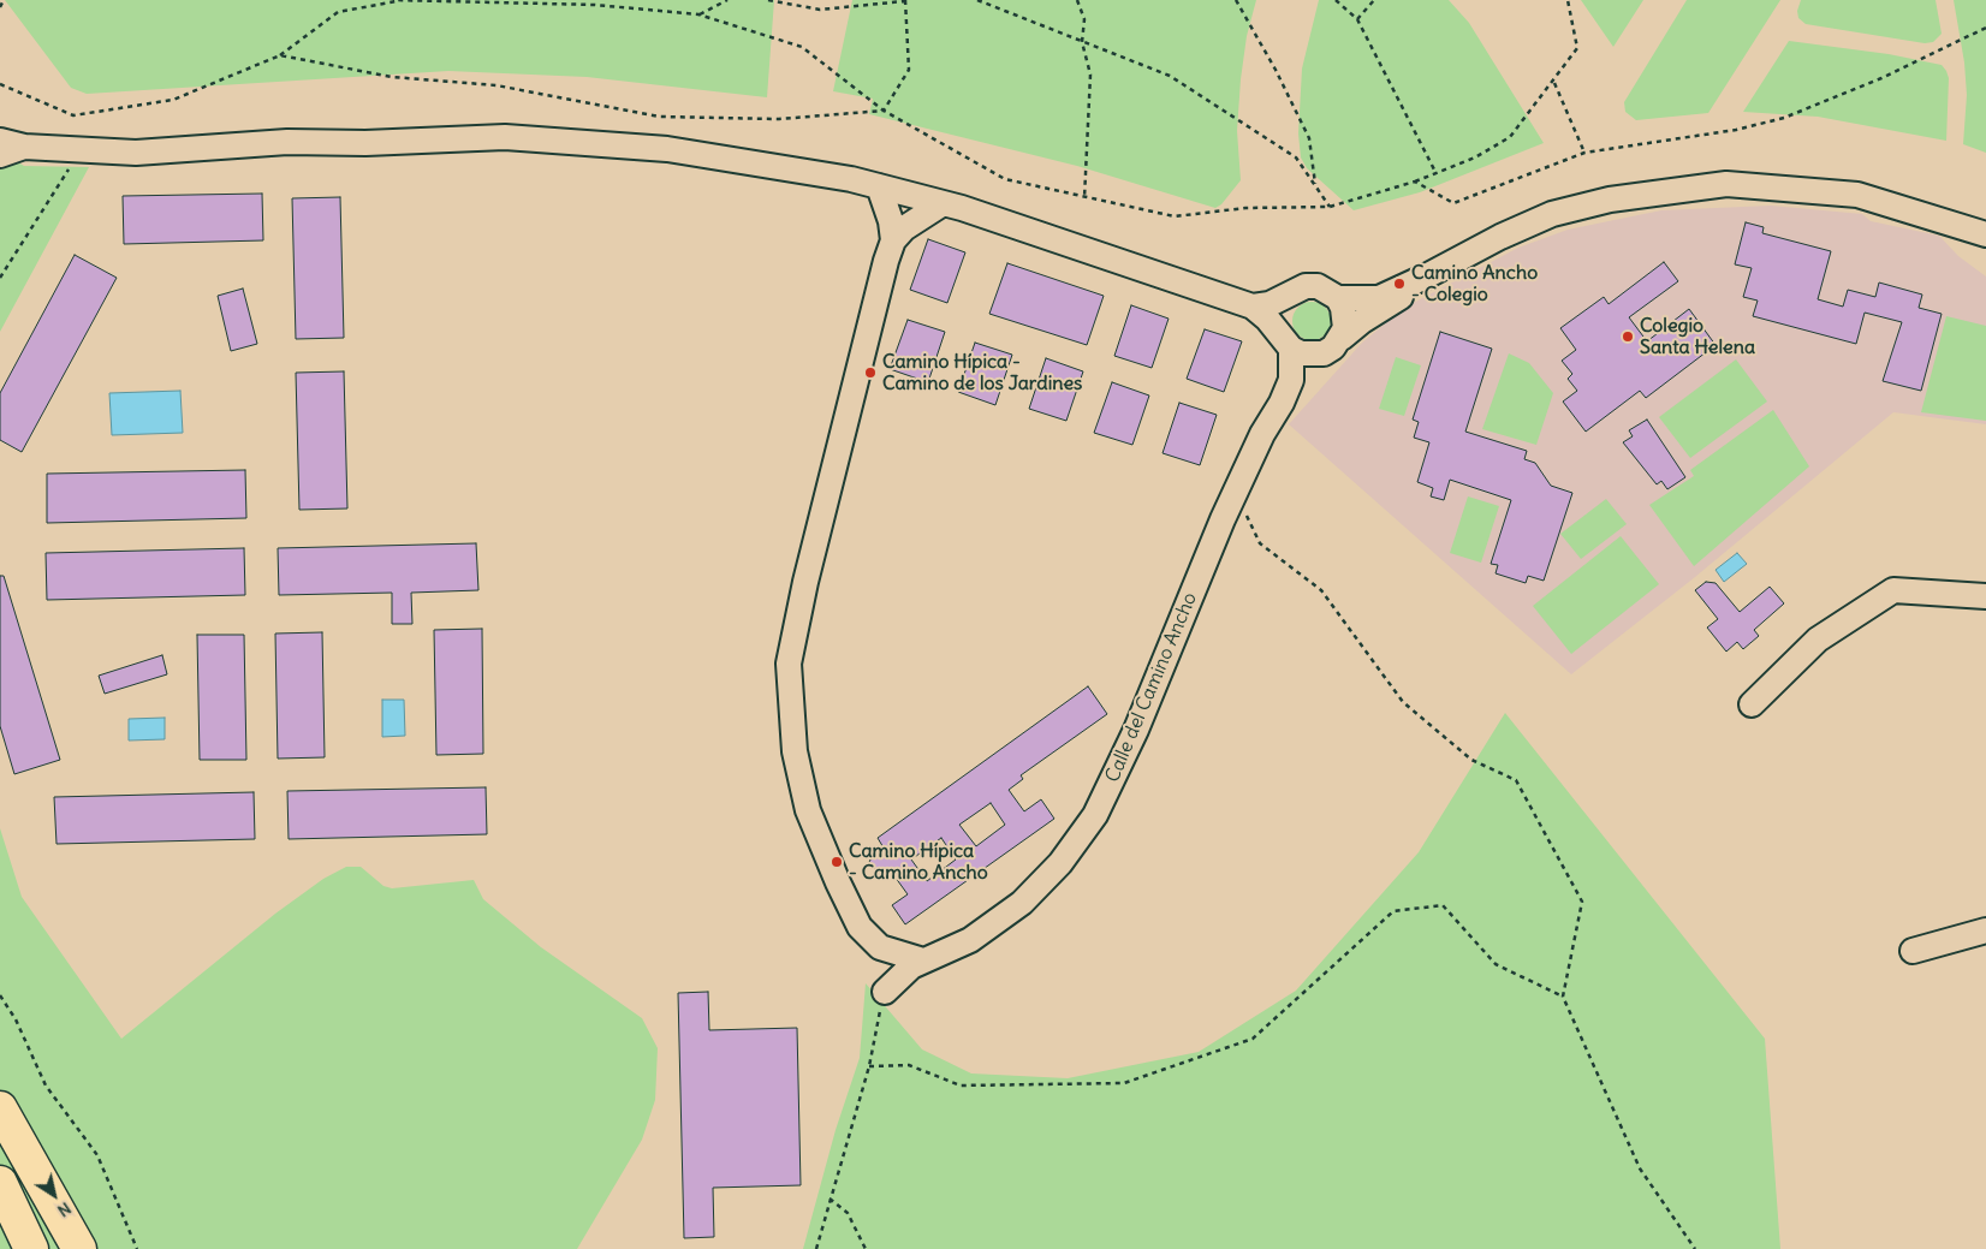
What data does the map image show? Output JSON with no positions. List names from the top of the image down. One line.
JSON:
{"streets":{"street":["Calle del Camino Ancho"]},"places":["Camino Ancho - Colegio","Colegio Santa Helena","Camino Hípica - Camino de los Jardines","Camino Hípica - Camino Ancho"],"north":"bottom right"}
